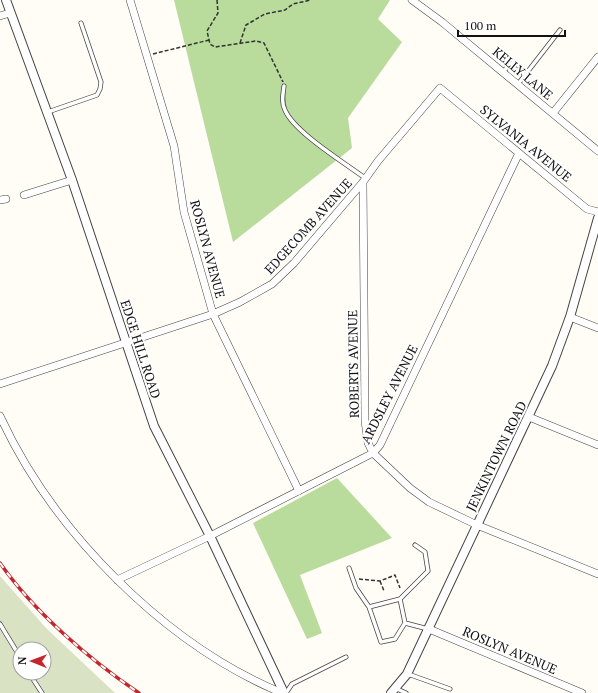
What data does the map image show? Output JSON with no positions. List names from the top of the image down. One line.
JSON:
{"streets":{"street":["KELLY LANE","SYLVANIA AVENUE","EDGECOMB AVENUE","ROSLYN AVENUE","EDGE HILL ROAD","ROBERTS AVENUE","ARDSLEY AVENUE","JENKINTOWN ROAD"]},"crossings":[["SYLVANIA AVENUE","EDGECOMB AVENUE"],["SYLVANIA AVENUE","ARDSLEY AVENUE"],["EDGECOMB AVENUE","ROSLYN AVENUE"],["EDGECOMB AVENUE","EDGE HILL ROAD"],["EDGECOMB AVENUE","ROBERTS AVENUE"],["ROSLYN AVENUE","ARDSLEY AVENUE"],["ROSLYN AVENUE","JENKINTOWN ROAD"],["EDGE HILL ROAD","ARDSLEY AVENUE"],["ROBERTS AVENUE","ARDSLEY AVENUE"],["ROBERTS AVENUE","JENKINTOWN ROAD"]],"scale_bar":"100 m","north":"left"}
